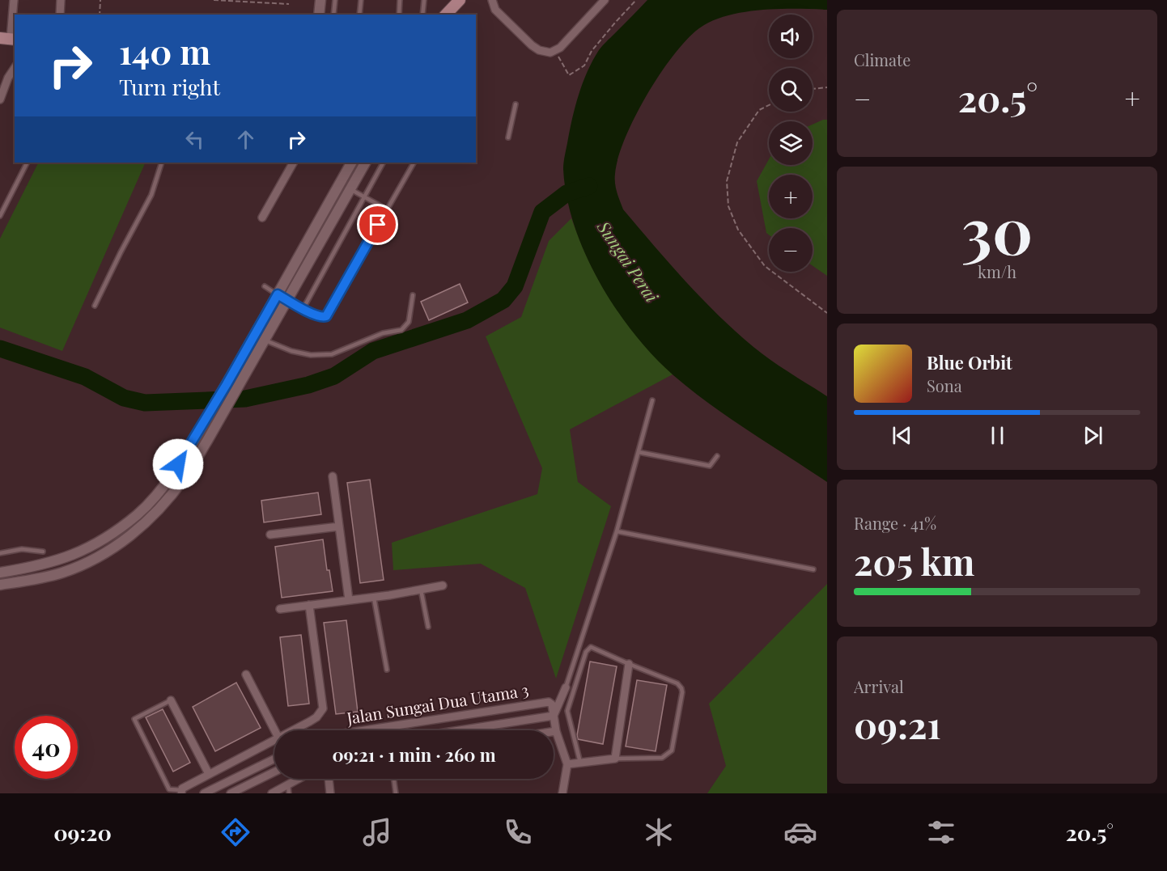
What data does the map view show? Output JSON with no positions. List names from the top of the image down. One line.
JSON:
{"streets":{"street":["Jalan Sungai Dua Utama 3"]},"water":["Sungai Perai"],"page":{"tile":["Climate",["30","km/h"],["Range · 41%","205 km"],["Arrival","09:21"]],"map_buttons":["+","−"],"turn":["140 m","Turn right"],"heat":["−","20.5°","+"],"song":["Blue Orbit","Sona"],"limit":"40","trip":"09:21 · 1 min · 260 m","tabs":["09:20","20.5°"]}}
